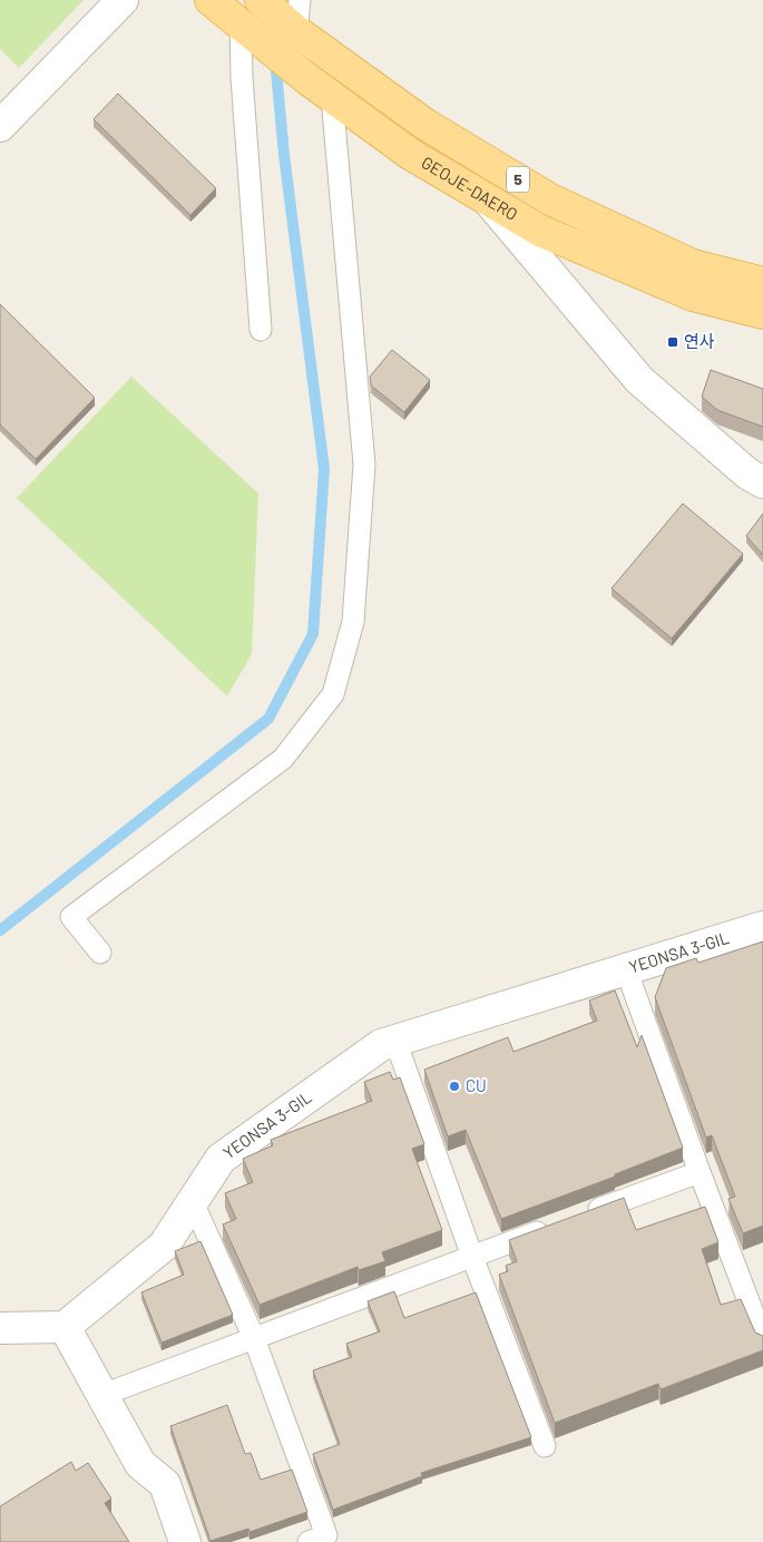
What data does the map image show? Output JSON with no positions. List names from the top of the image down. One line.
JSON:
{"streets":{"main road":["5","GEOJE-DAERO"],"street":["YEONSA 3-GIL"]},"places":{"transit":["연사"],"other":["CU"]}}
